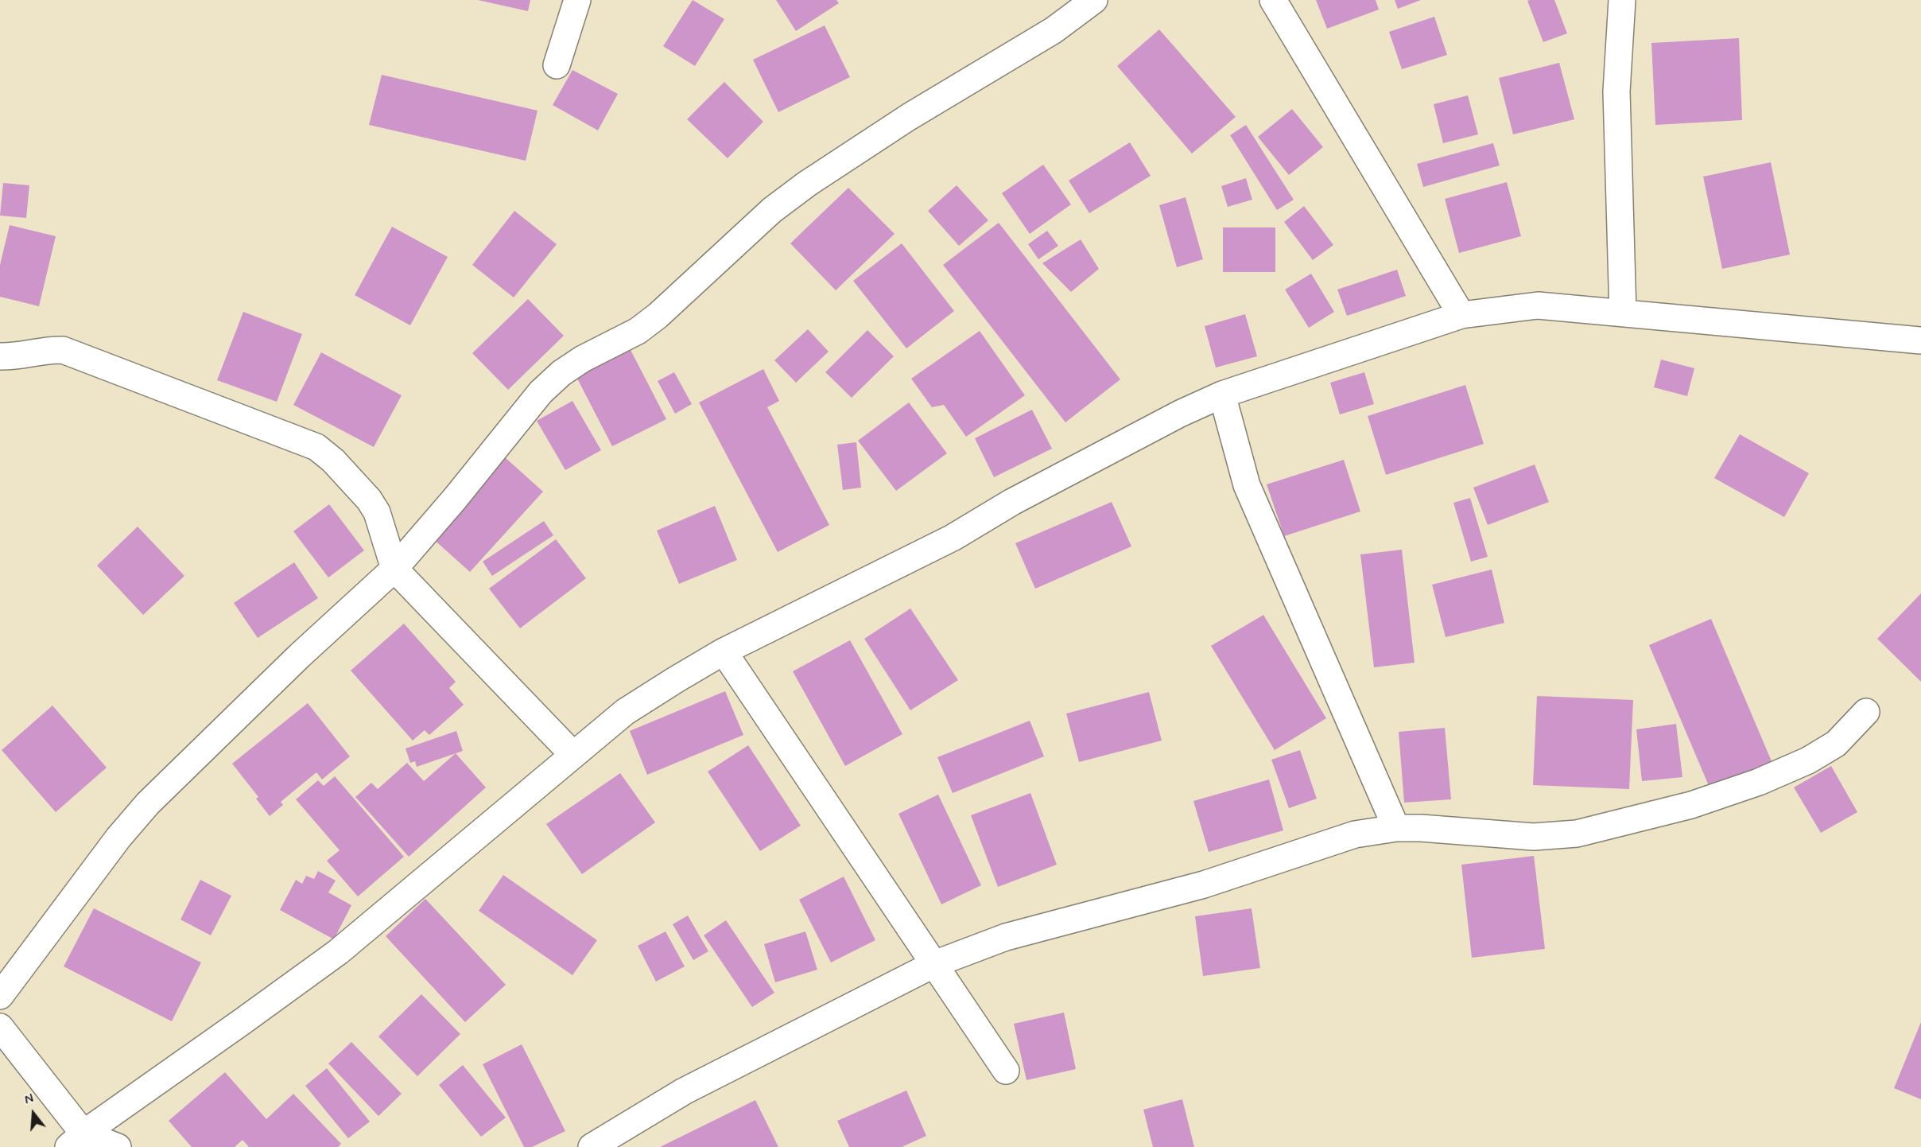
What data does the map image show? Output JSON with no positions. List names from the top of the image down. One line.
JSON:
{"north":"top"}
